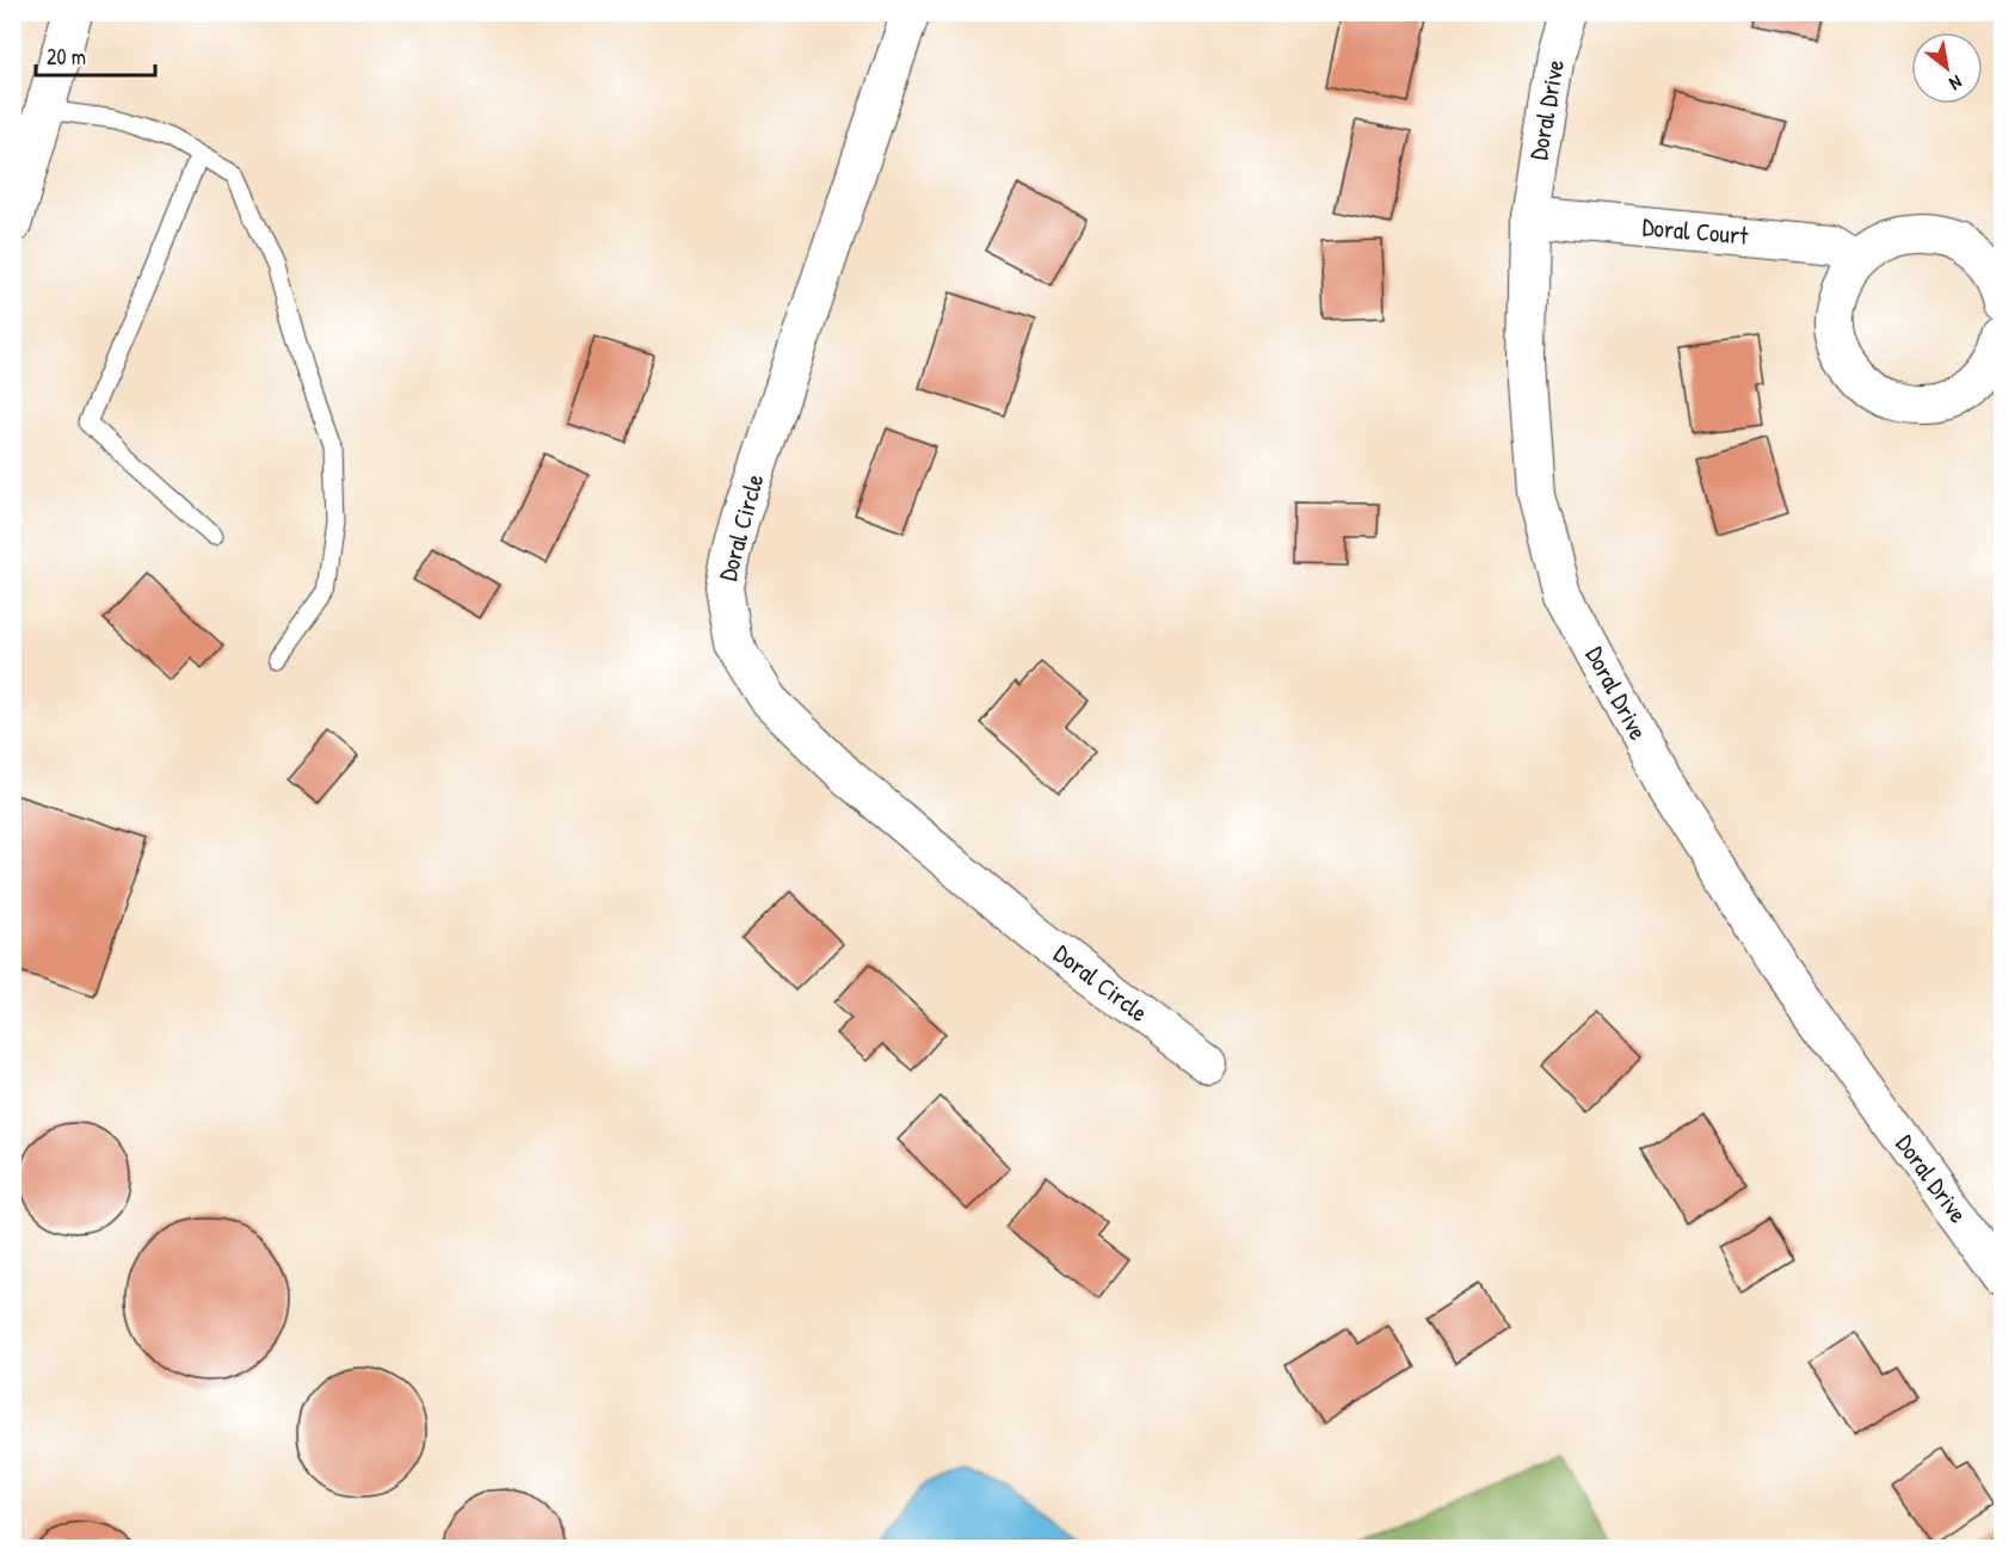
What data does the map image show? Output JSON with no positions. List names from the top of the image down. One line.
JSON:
{"streets":{"street":["Doral Drive","Doral Court","Doral Circle"]},"crossings":[["Doral Drive","Doral Court"]],"scale_bar":"20 m","north":"bottom right"}
